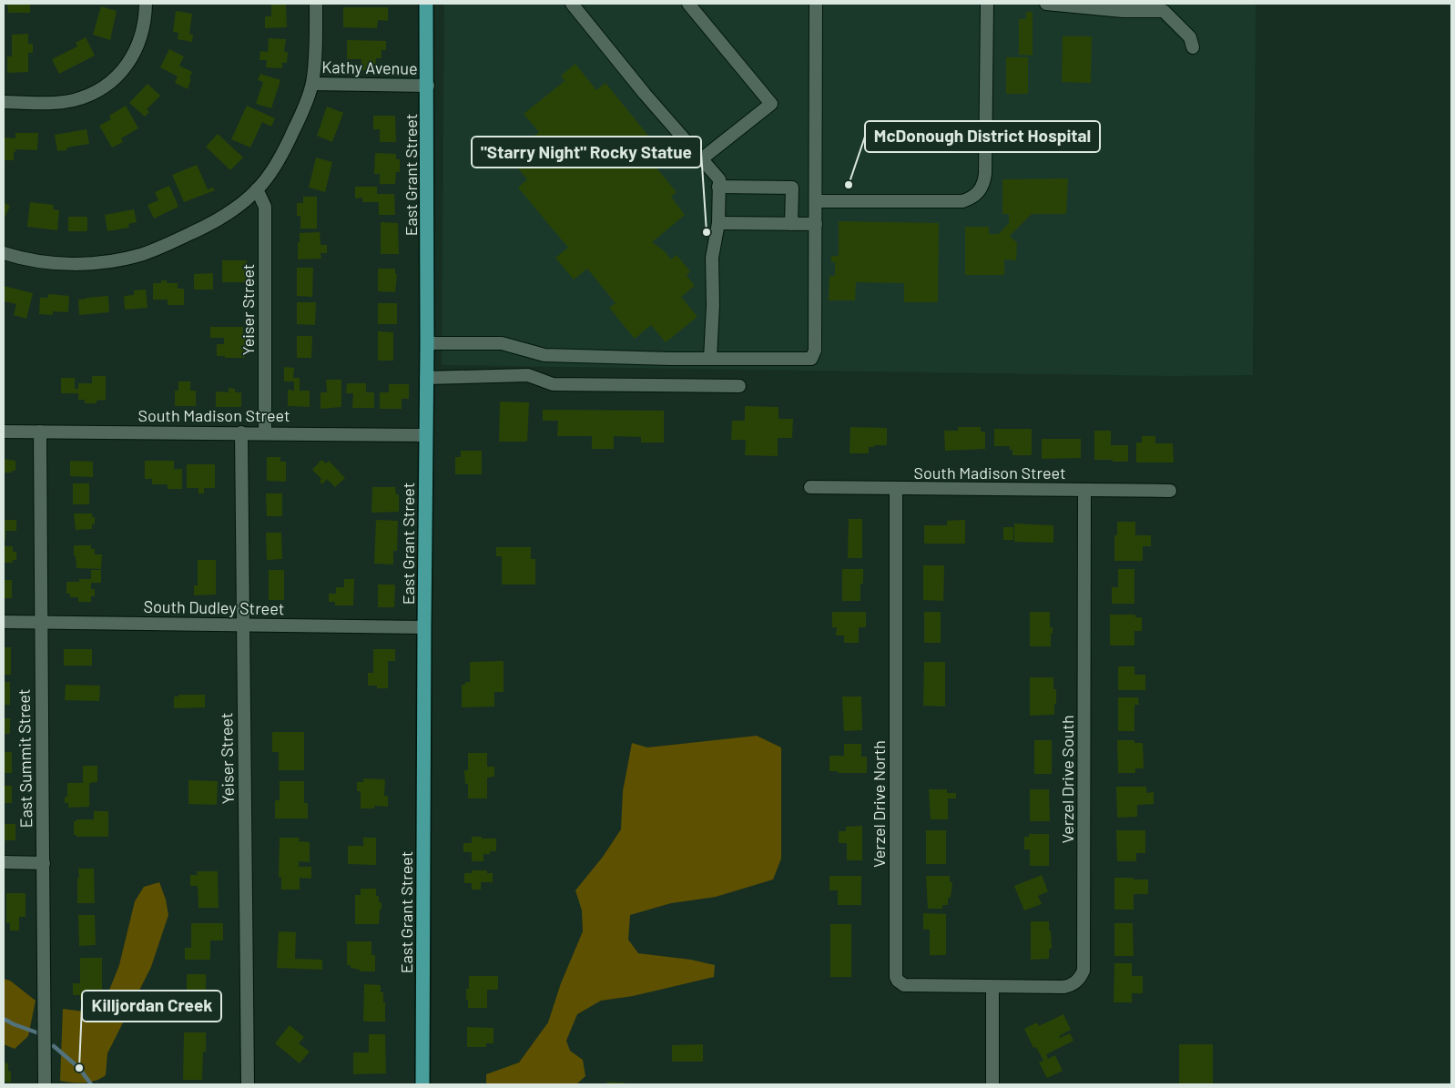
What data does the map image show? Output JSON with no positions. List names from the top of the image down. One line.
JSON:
{"streets":{"main road":["East Grant Street"],"street":["Kathy Avenue","Yeiser Street","South Madison Street","South Dudley Street","East Summit Street","Verzel Drive South","Verzel Drive North"]},"crossings":[["Kathy Avenue","East Grant Street"],["East Grant Street","South Madison Street"],["East Grant Street","South Dudley Street"],["Yeiser Street","South Madison Street"],["Yeiser Street","South Dudley Street"],["South Madison Street","East Summit Street"],["South Madison Street","Verzel Drive South"],["South Madison Street","Verzel Drive North"],["South Dudley Street","East Summit Street"],["Verzel Drive South","Verzel Drive North"]],"places":["McDonough District Hospital","\"Starry Night\" Rocky Statue","Killjordan Creek"]}
